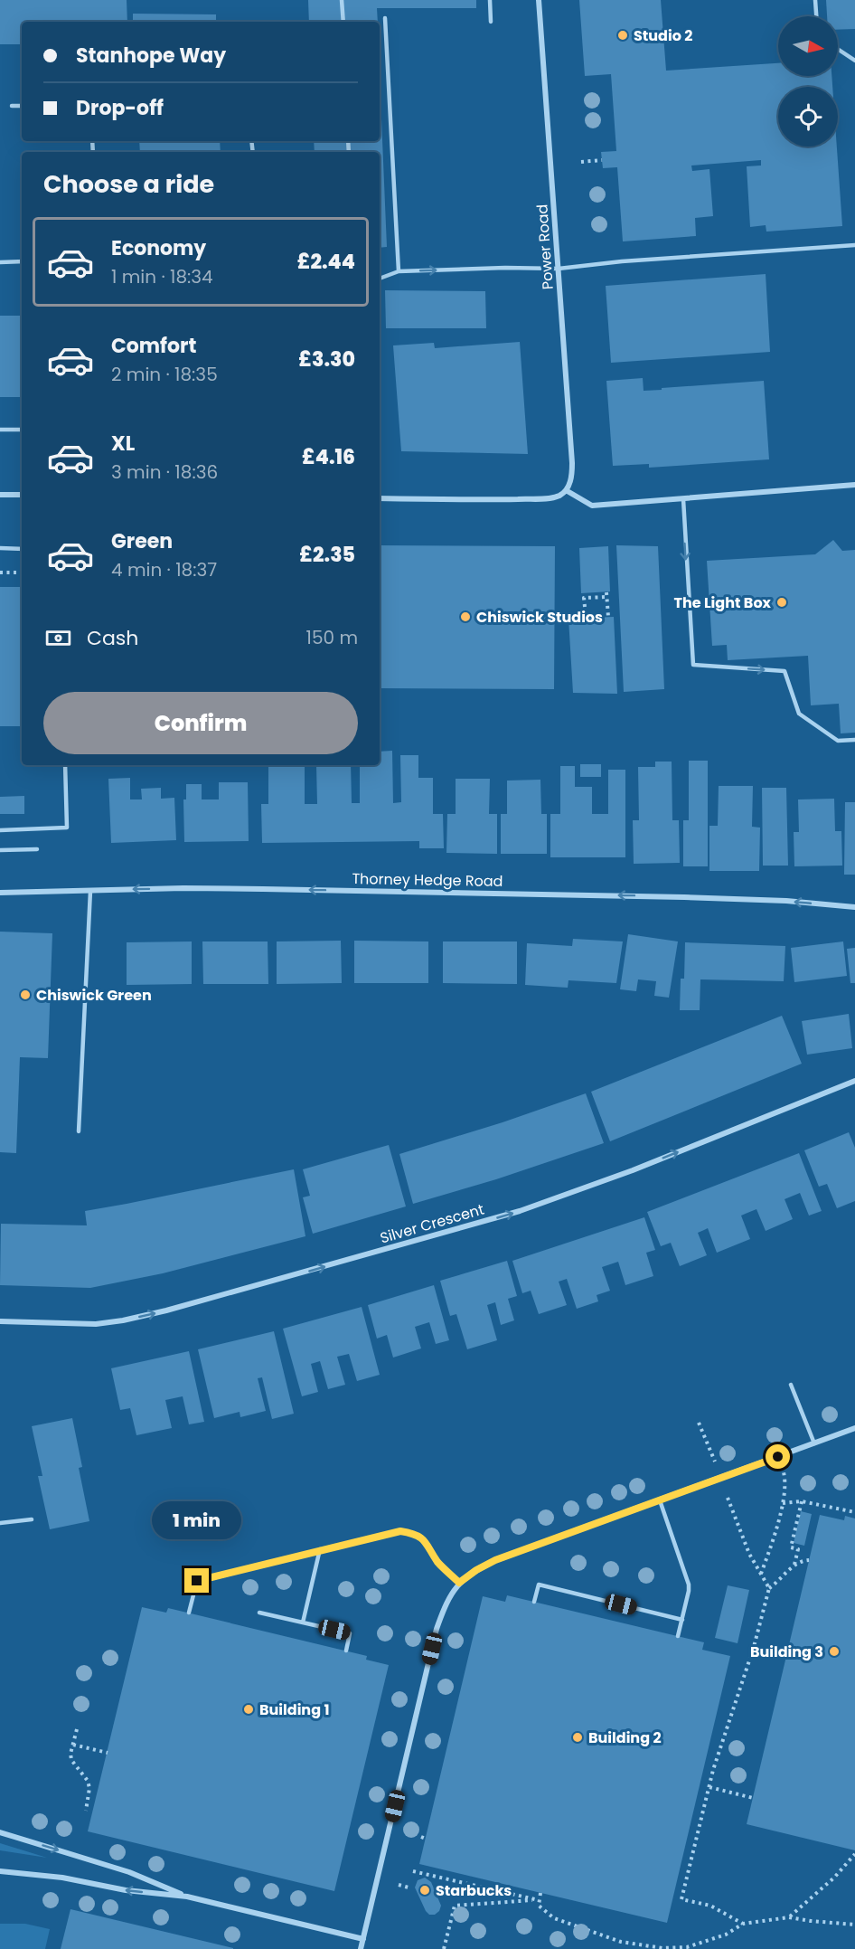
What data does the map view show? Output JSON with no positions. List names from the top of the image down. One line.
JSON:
{"streets":{"street":["Power Road","Thorney Hedge Road","Silver Crescent"]},"one_way":["Thorney Hedge Road","Silver Crescent"],"places":["Studio 2","The Light Box","Chiswick Studios","Chiswick Green","Building 3","Building 1","Building 2","Starbucks"],"north":"right","page":{"banner":["Stanhope Way","Drop-off"],"heading":"Choose a ride","list":[{"name":"Economy","note":"1 min · 18:34","value":"£2.44"},{"name":"Comfort","note":"2 min · 18:35","value":"£3.30"},{"name":"XL","note":"3 min · 18:36","value":"£4.16"},{"name":"Green","note":"4 min · 18:37","value":"£2.35"}],"pay":["Cash","150 m"],"buttons":"Confirm","bubble":"1 min"}}
